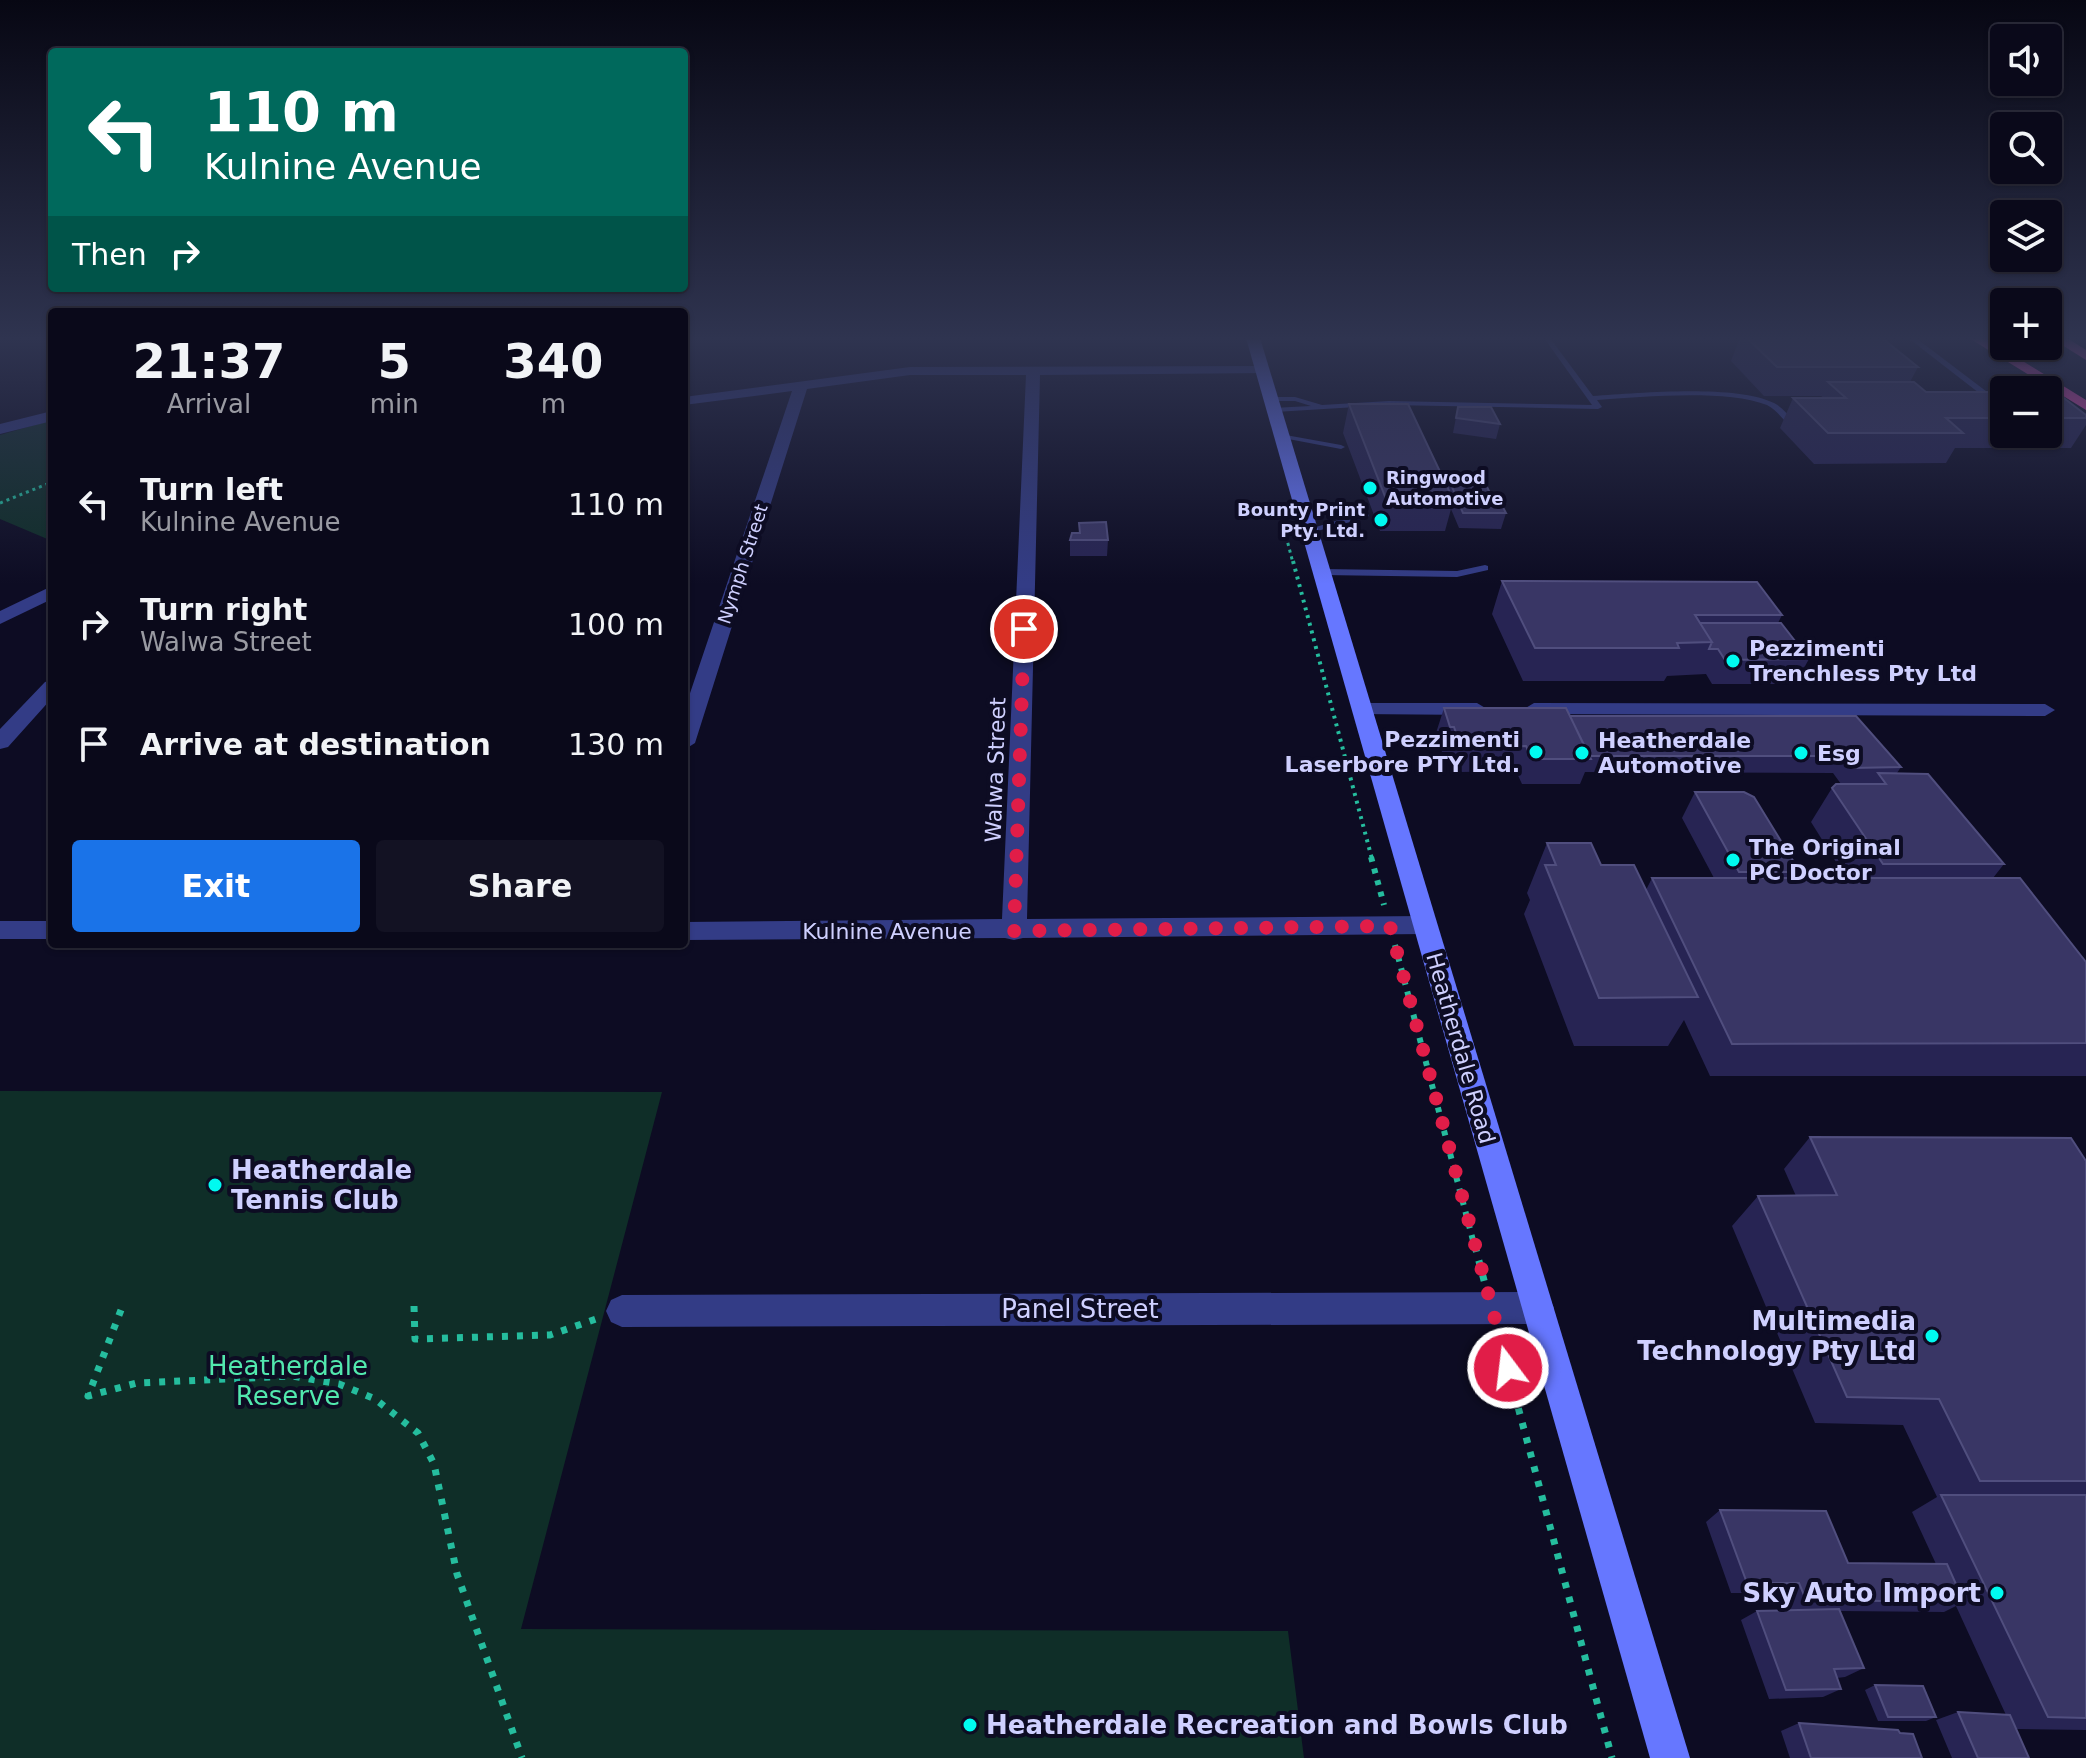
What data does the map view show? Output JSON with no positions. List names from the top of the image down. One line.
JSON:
{"streets":{"main road":["Heatherdale Road"],"street":["Nymph Street","Walwa Street","Kulnine Avenue","Panel Street"]},"crossings":[["Walwa Street","Kulnine Avenue"],["Kulnine Avenue","Heatherdale Road"],["Heatherdale Road","Panel Street"]],"parks":["Heatherdale Reserve"],"places":["Ringwood Automotive","Bounty Print Pty. Ltd.","Pezzimenti Trenchless Pty Ltd","Pezzimenti Laserbore PTY Ltd.","Heatherdale Automotive","Esg","The Original PC Doctor","Heatherdale Tennis Club","Multimedia Technology Pty Ltd","Sky Auto Import","Heatherdale Recreation and Bowls Club"],"page":{"map_buttons":["+","−"],"turn":["110 m","Kulnine Avenue"],"then":"Then","eta":["21:37","Arrival","5","min","340","m"],"list":[{"name":"Turn left","note":"Kulnine Avenue","value":"110 m"},{"name":"Turn right","note":"Walwa Street","value":"100 m"},{"name":"Arrive at destination","value":"130 m"}],"buttons":["Exit","Share"]}}
